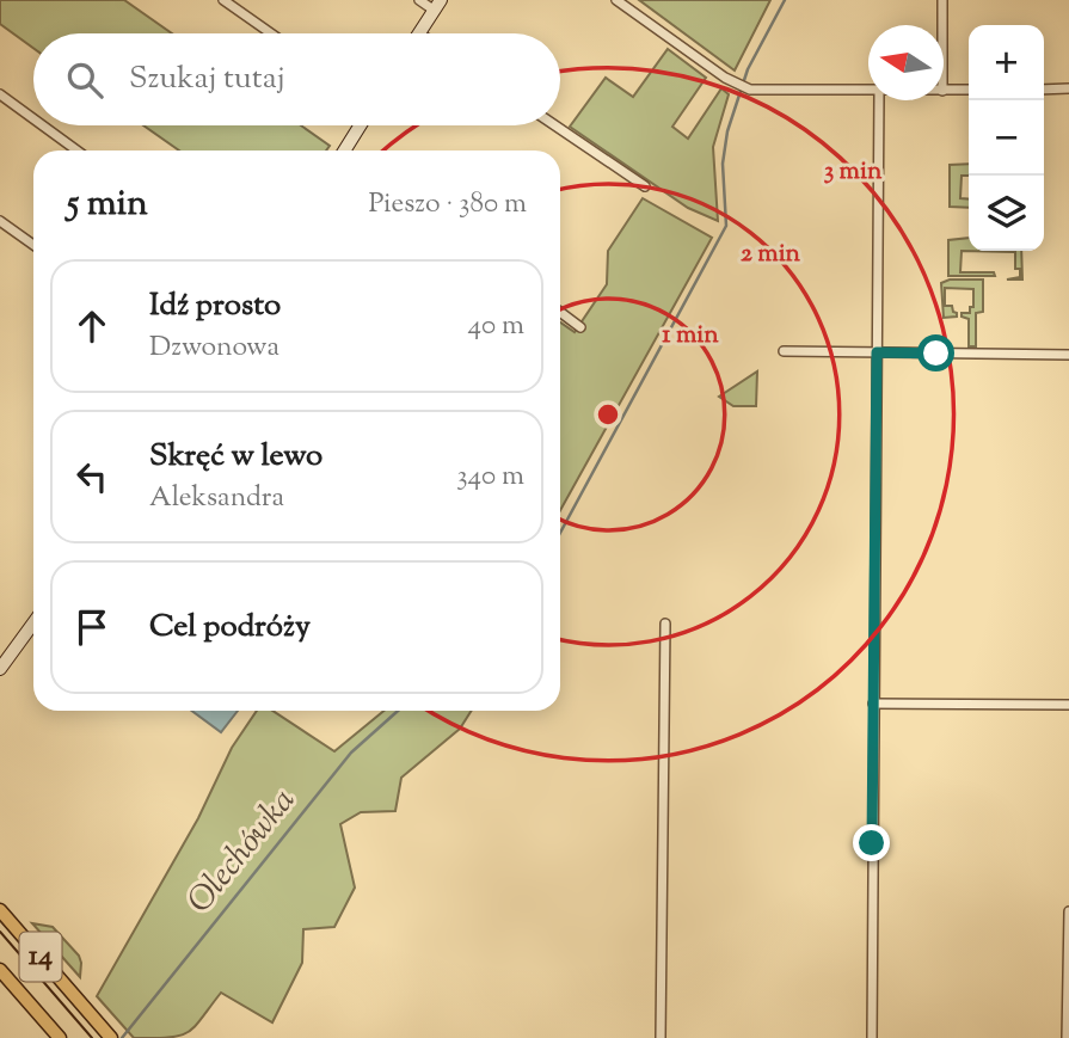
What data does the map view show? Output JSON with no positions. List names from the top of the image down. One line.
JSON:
{"streets":{"main road":["14"]},"water":["Olechówka"],"north":"left","page":{"map_buttons":["+","−"],"search":"Szukaj tutaj","heading":["5 min","Pieszo · 380 m"],"list":[["Idź prosto","Dzwonowa","40 m"],["Skręć w lewo","Aleksandra","340 m"],"Cel podróży"]},"rings":["3 min","2 min","1 min"]}
